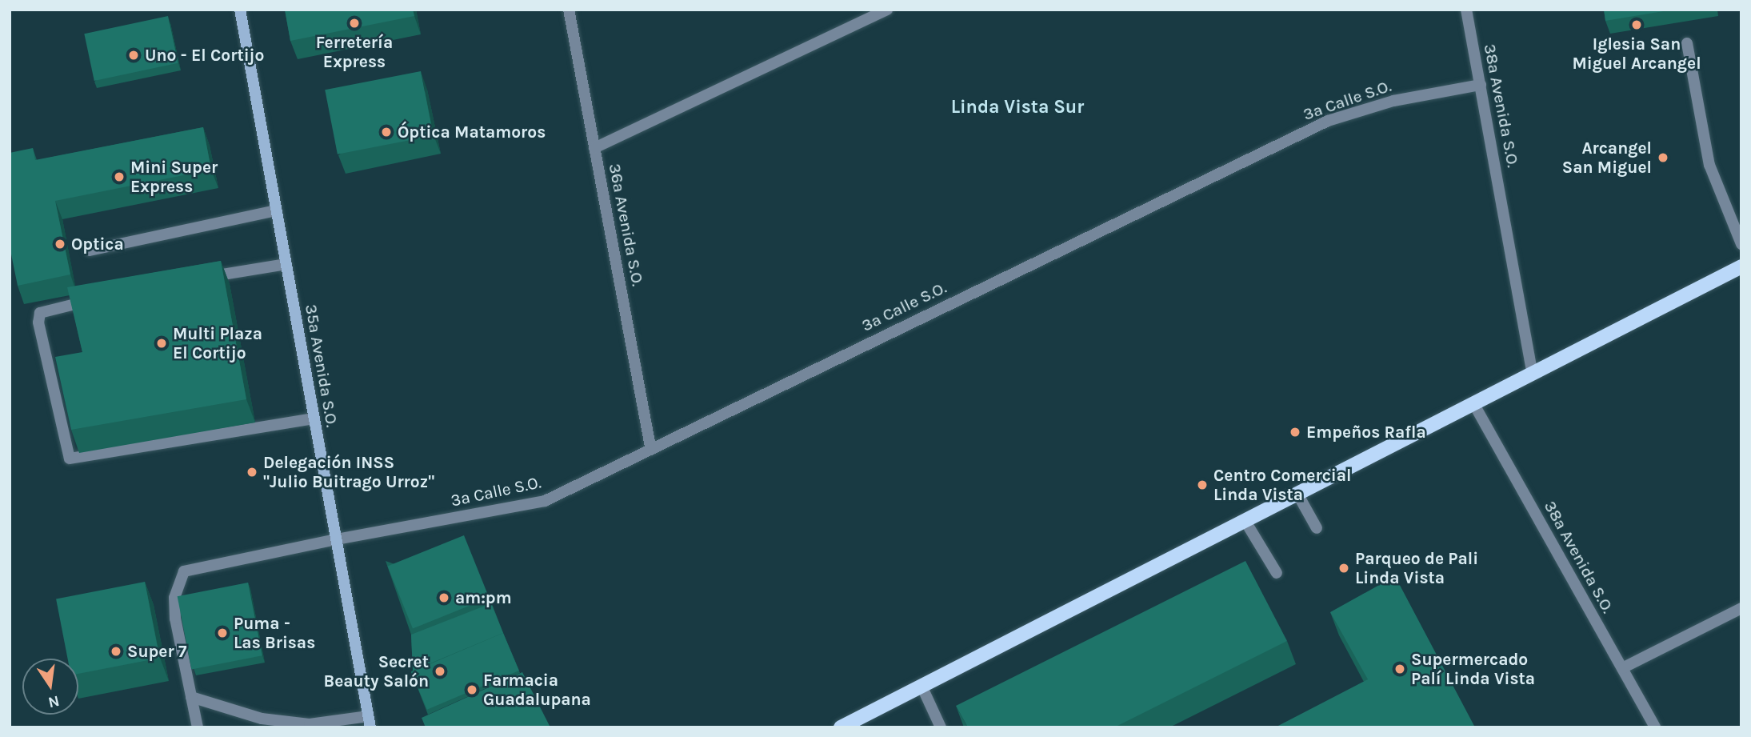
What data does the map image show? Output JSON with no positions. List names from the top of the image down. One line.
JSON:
{"streets":{"main road":["35a Avenida S.O."],"street":["3a Calle S.O.","38a Avenida S.O.","36a Avenida S.O."]},"crossings":[["3a Calle S.O.","38a Avenida S.O."],["3a Calle S.O.","36a Avenida S.O."],["3a Calle S.O.","35a Avenida S.O."]],"districts":["Linda Vista Sur"],"places":["Ferretería Express","Iglesia San Miguel Arcangel","Uno - El Cortijo","Óptica Matamoros","Arcangel San Miguel","Mini Super Express","Optica","Multi Plaza El Cortijo","Empeños Rafla","Delegación INSS \"Julio Buitrago Urroz\"","Centro Comercial Linda Vista","Parqueo de Pali Linda Vista","am:pm","Puma - Las Brisas","Super 7","Supermercado Palí Linda Vista","Secret Beauty Salón","Farmacia Guadalupana"],"north":"bottom"}
